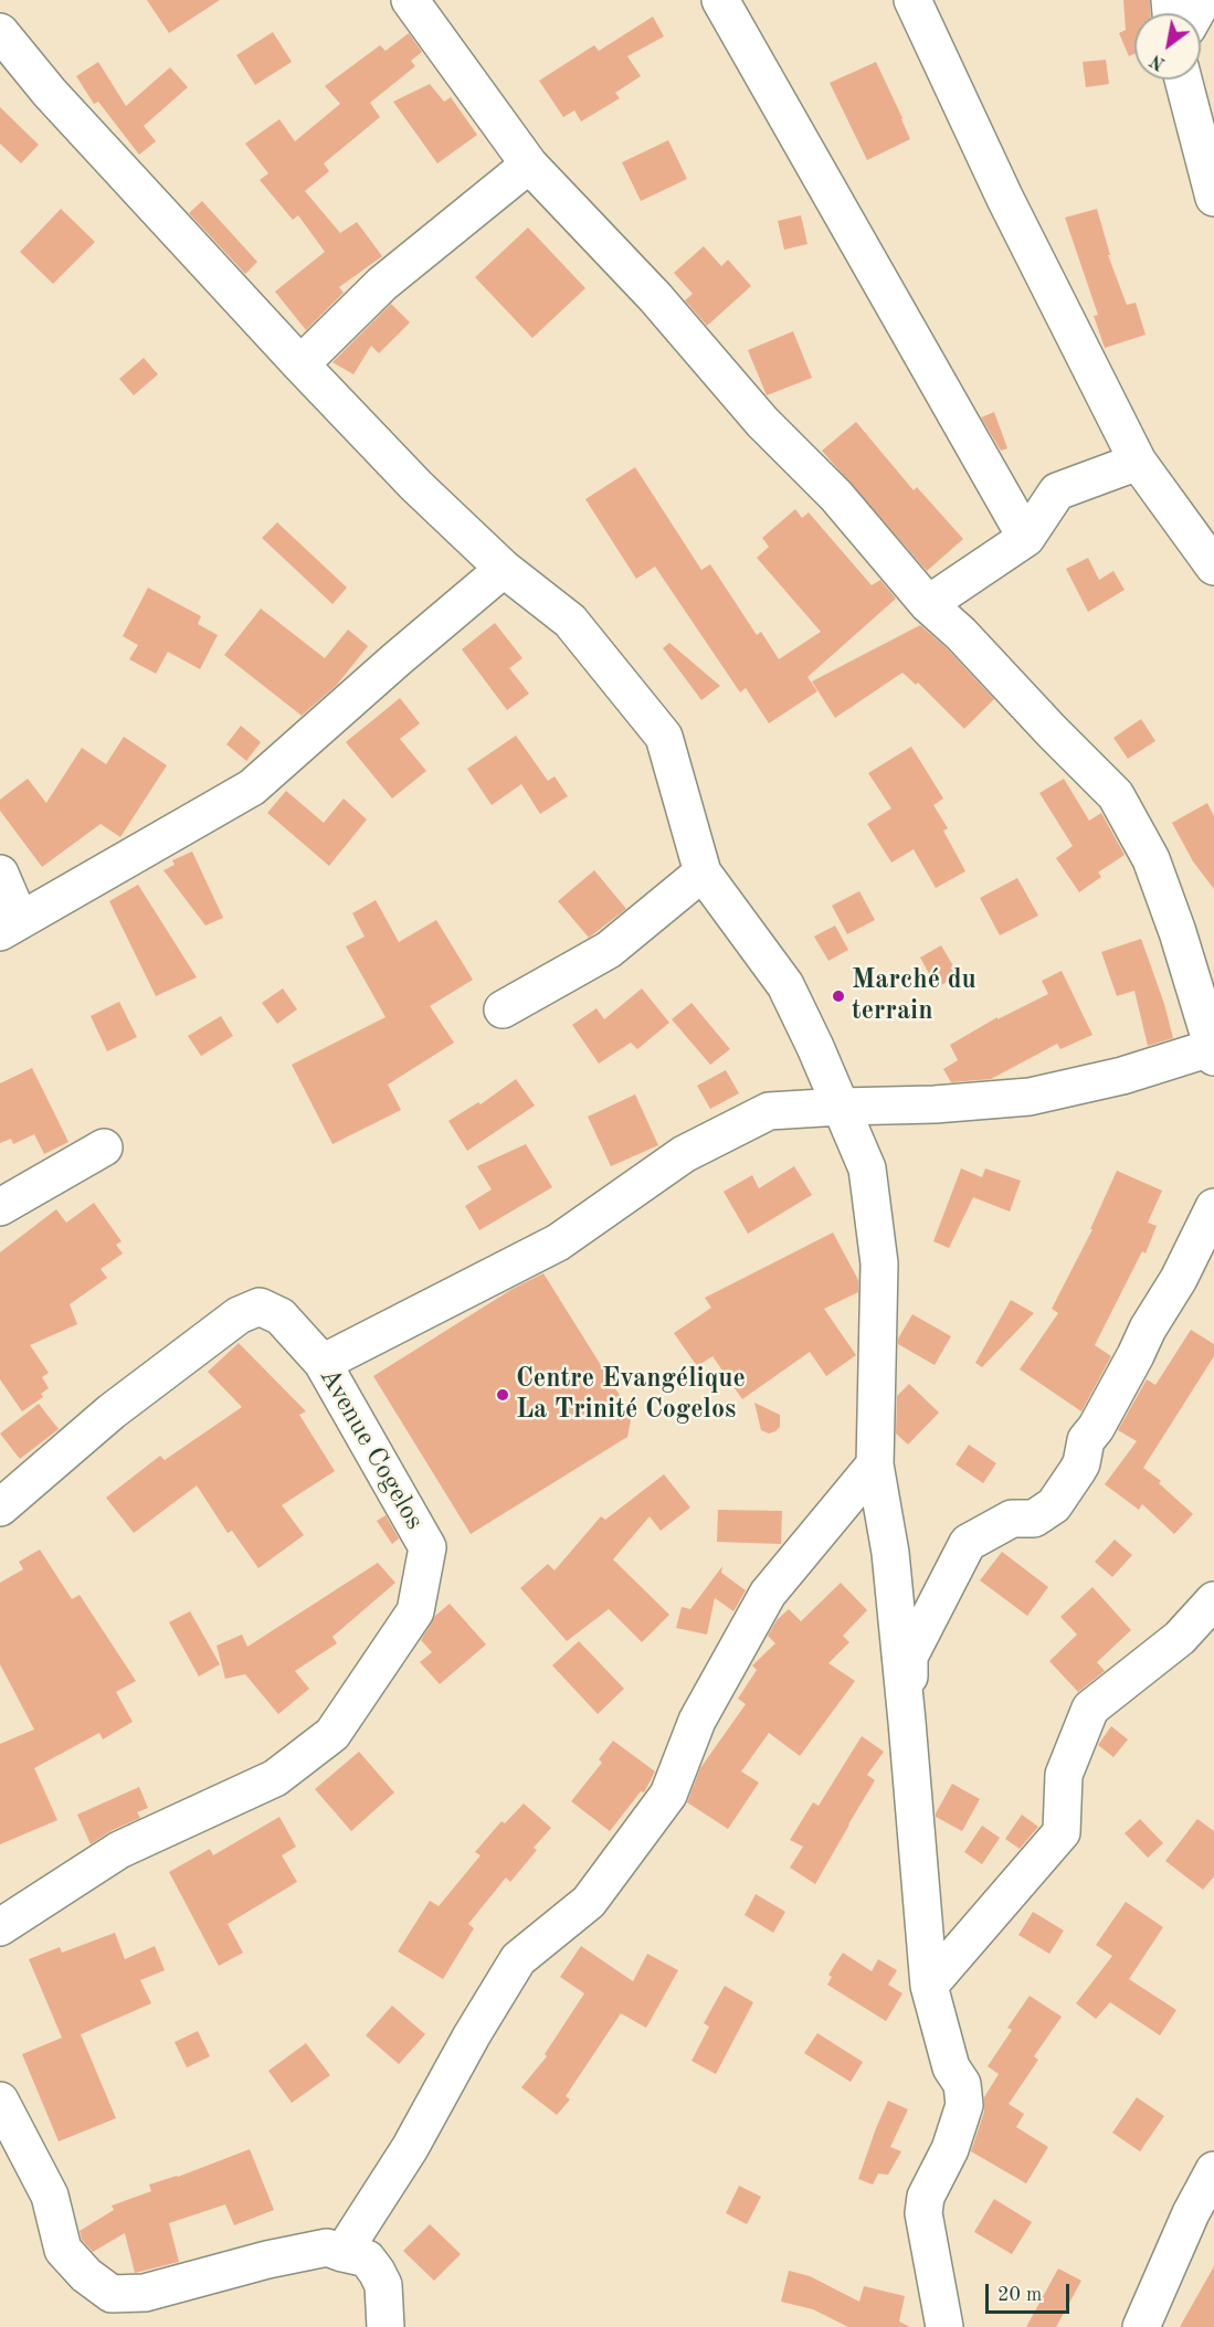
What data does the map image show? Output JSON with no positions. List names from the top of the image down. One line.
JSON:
{"streets":{"street":["Avenue Cogelos"]},"places":["Marché du terrain","Centre Evangélique La Trinité Cogelos"],"scale_bar":"20 m","north":"bottom left"}
